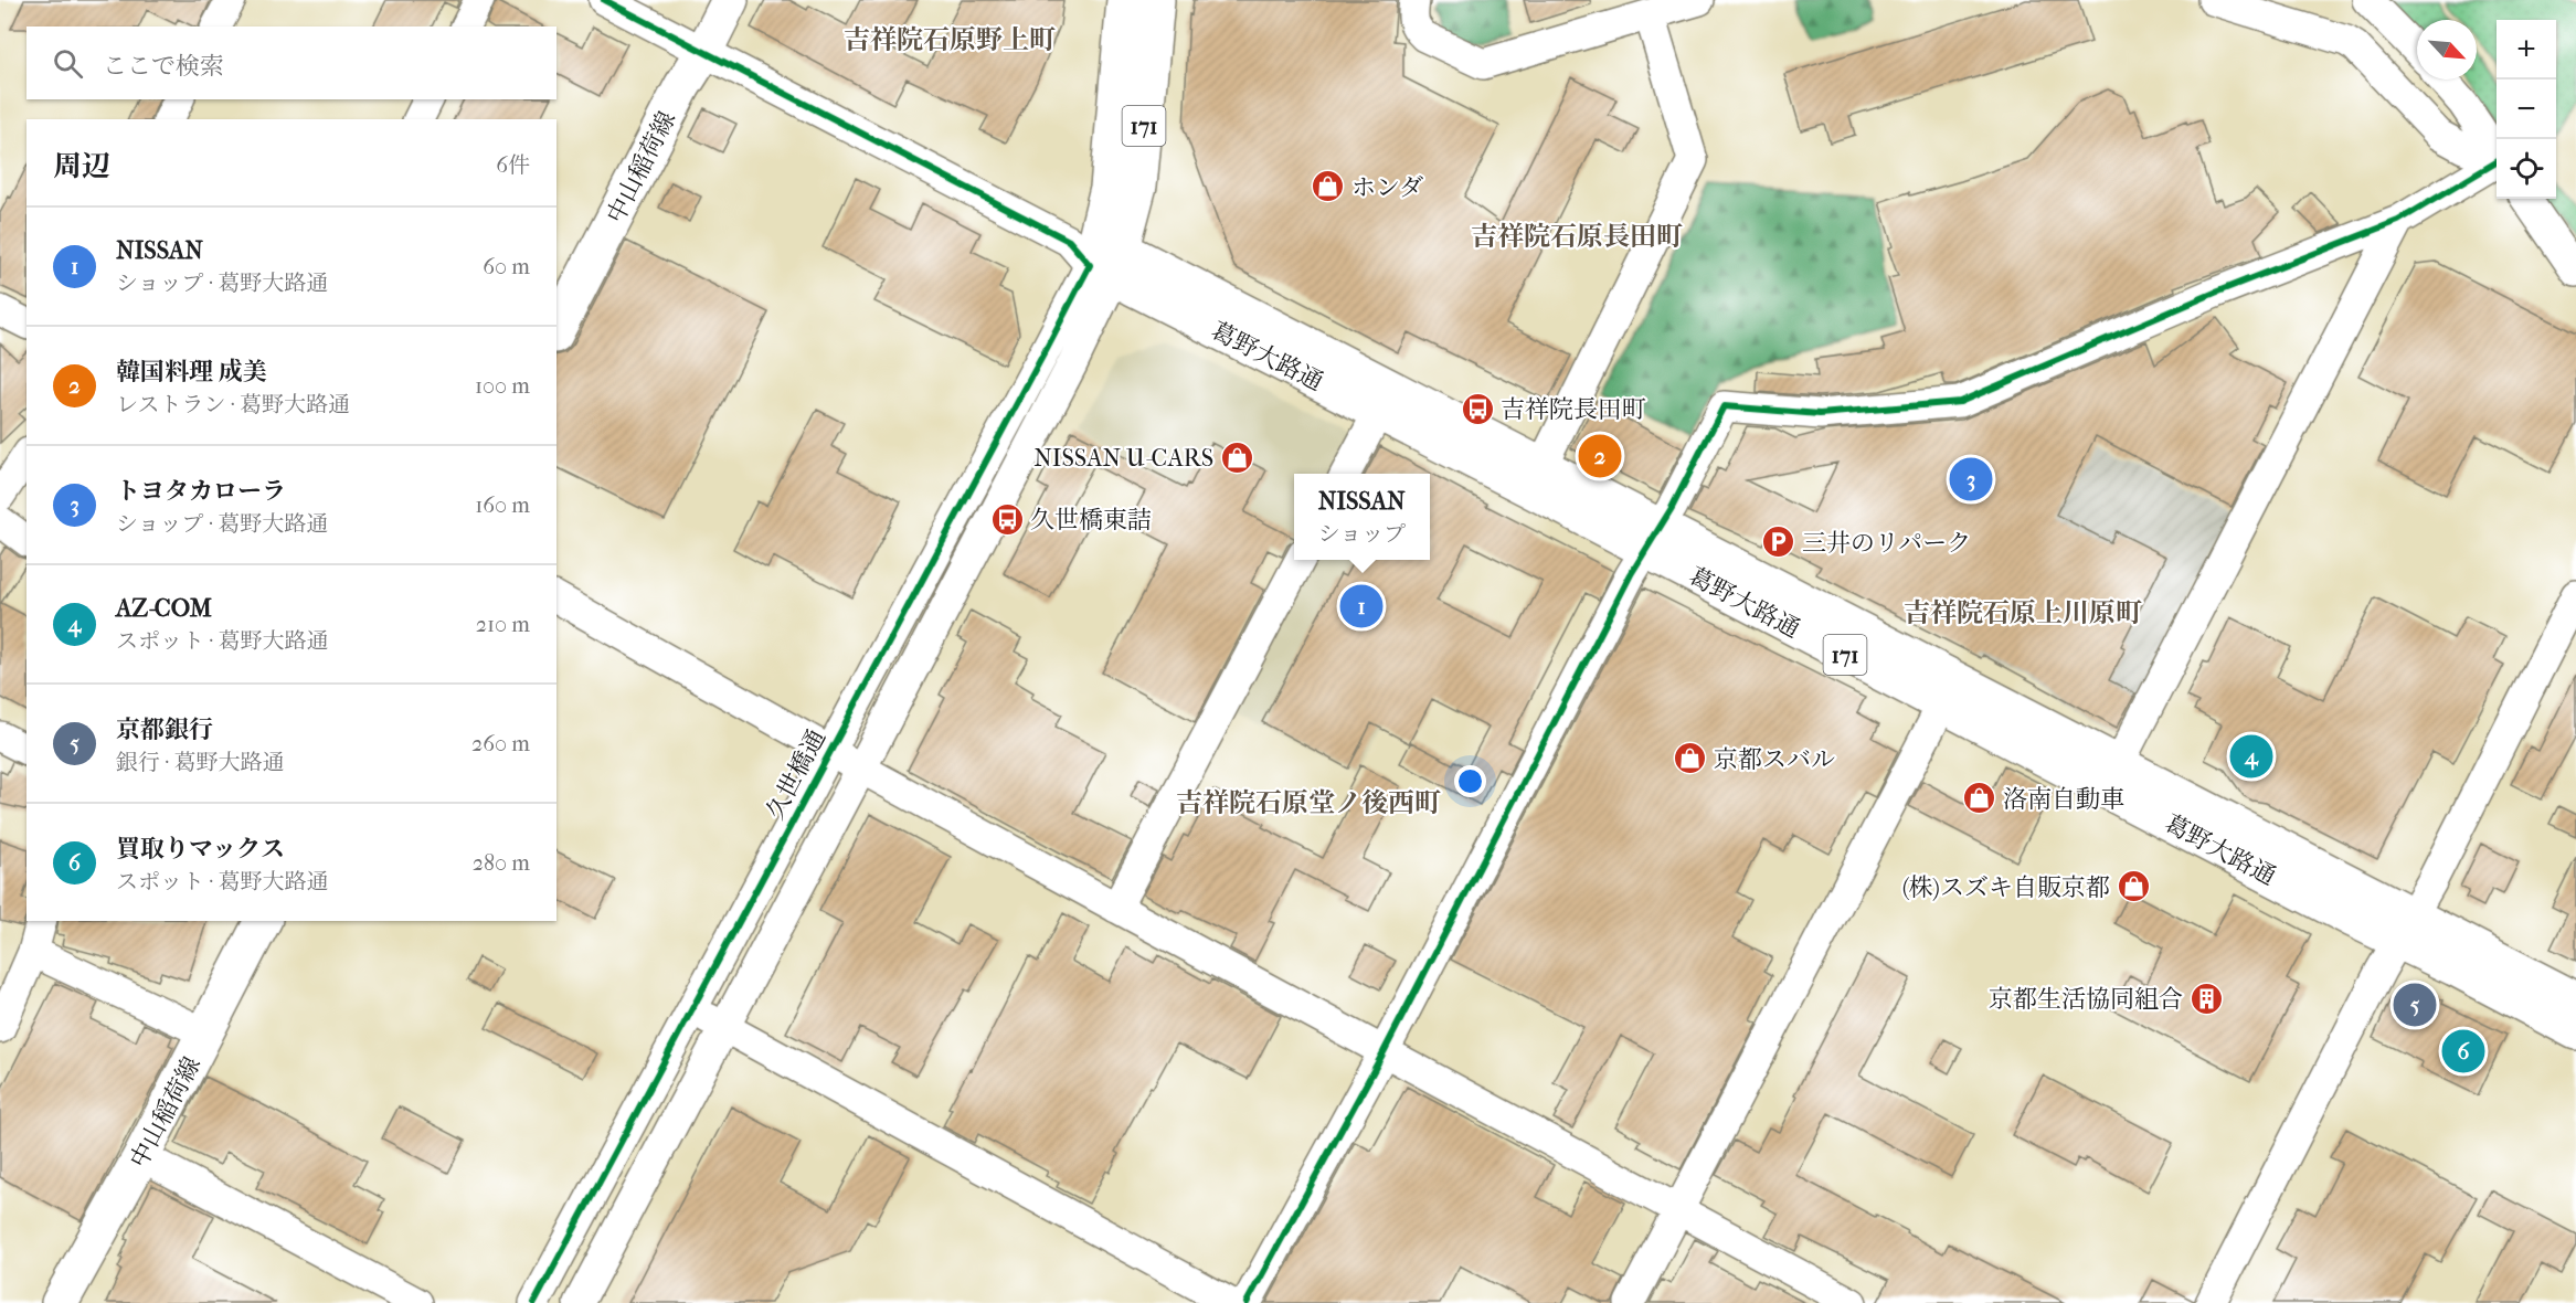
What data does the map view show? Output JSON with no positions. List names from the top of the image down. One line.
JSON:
{"streets":{"main road":["171","中山稲荷線","葛野大路通"],"street":["久世橋通"]},"crossings":[["171","葛野大路通"],["171","久世橋通"],["葛野大路通","久世橋通"]],"districts":["吉祥院石原野上町","吉祥院石原長田町","吉祥院石原上川原町","吉祥院石原堂ノ後西町"],"places":{"shop":["ホンダ","NISSAN U-CARS","京都スバル","洛南自動車","(株)スズキ自販京都"],"bus stop":["吉祥院長田町","久世橋東詰"],"parking":["三井のリパーク"],"building":["京都生活協同組合"]},"north":"bottom right","page":{"map_buttons":["+","−"],"search":"ここで検索","heading":["周辺","6件"],"list":[{"mark":"1","name":"NISSAN","note":"ショップ · 葛野大路通","value":"60 m"},{"mark":"2","name":"韓国料理 成美","note":"レストラン · 葛野大路通","value":"100 m"},{"mark":"3","name":"トヨタカローラ","note":"ショップ · 葛野大路通","value":"160 m"},{"mark":"4","name":"AZ-COM","note":"スポット · 葛野大路通","value":"210 m"},{"mark":"5","name":"京都銀行","note":"銀行 · 葛野大路通","value":"260 m"},{"mark":"6","name":"買取りマックス","note":"スポット · 葛野大路通","value":"280 m"}],"pins":["2","3","1","4","5","6"],"popup":["NISSAN","ショップ"]}}
